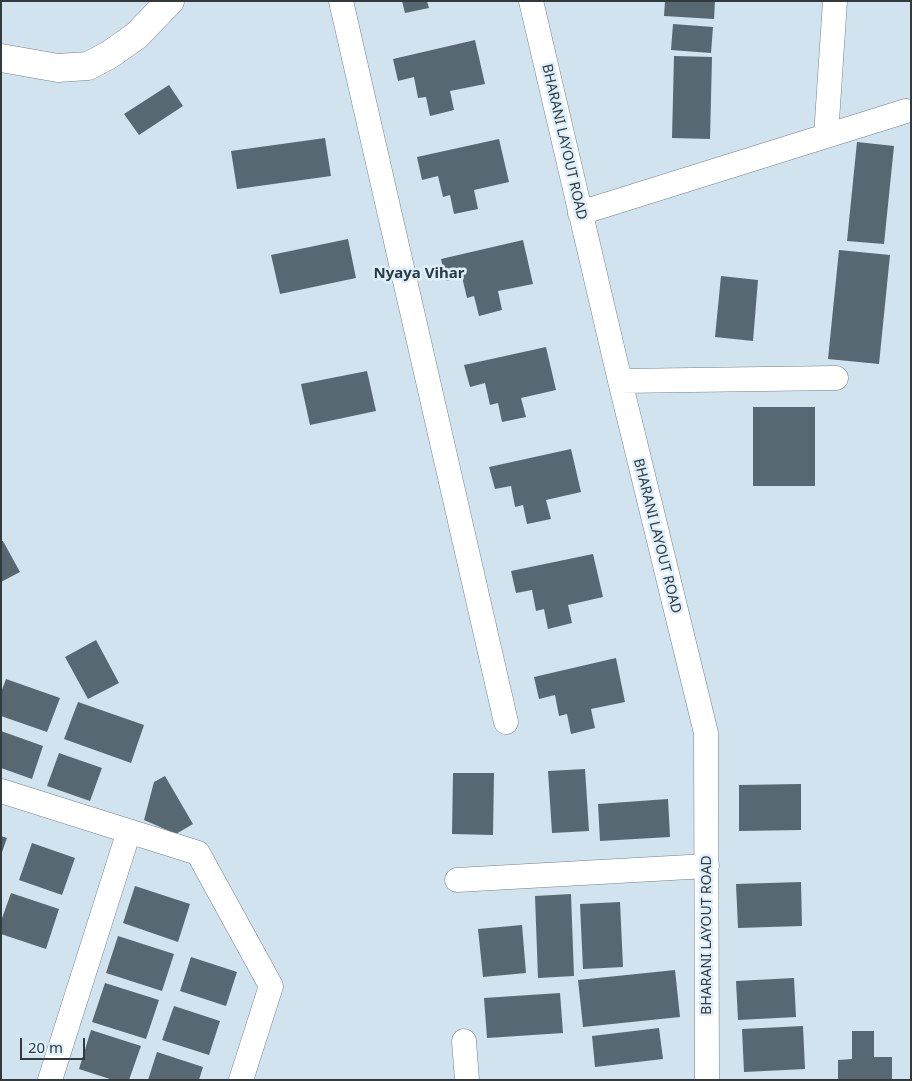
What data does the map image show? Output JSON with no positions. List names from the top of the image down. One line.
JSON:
{"streets":{"street":["BHARANI LAYOUT ROAD"]},"districts":["Nyaya Vihar"],"scale_bar":"20 m"}
